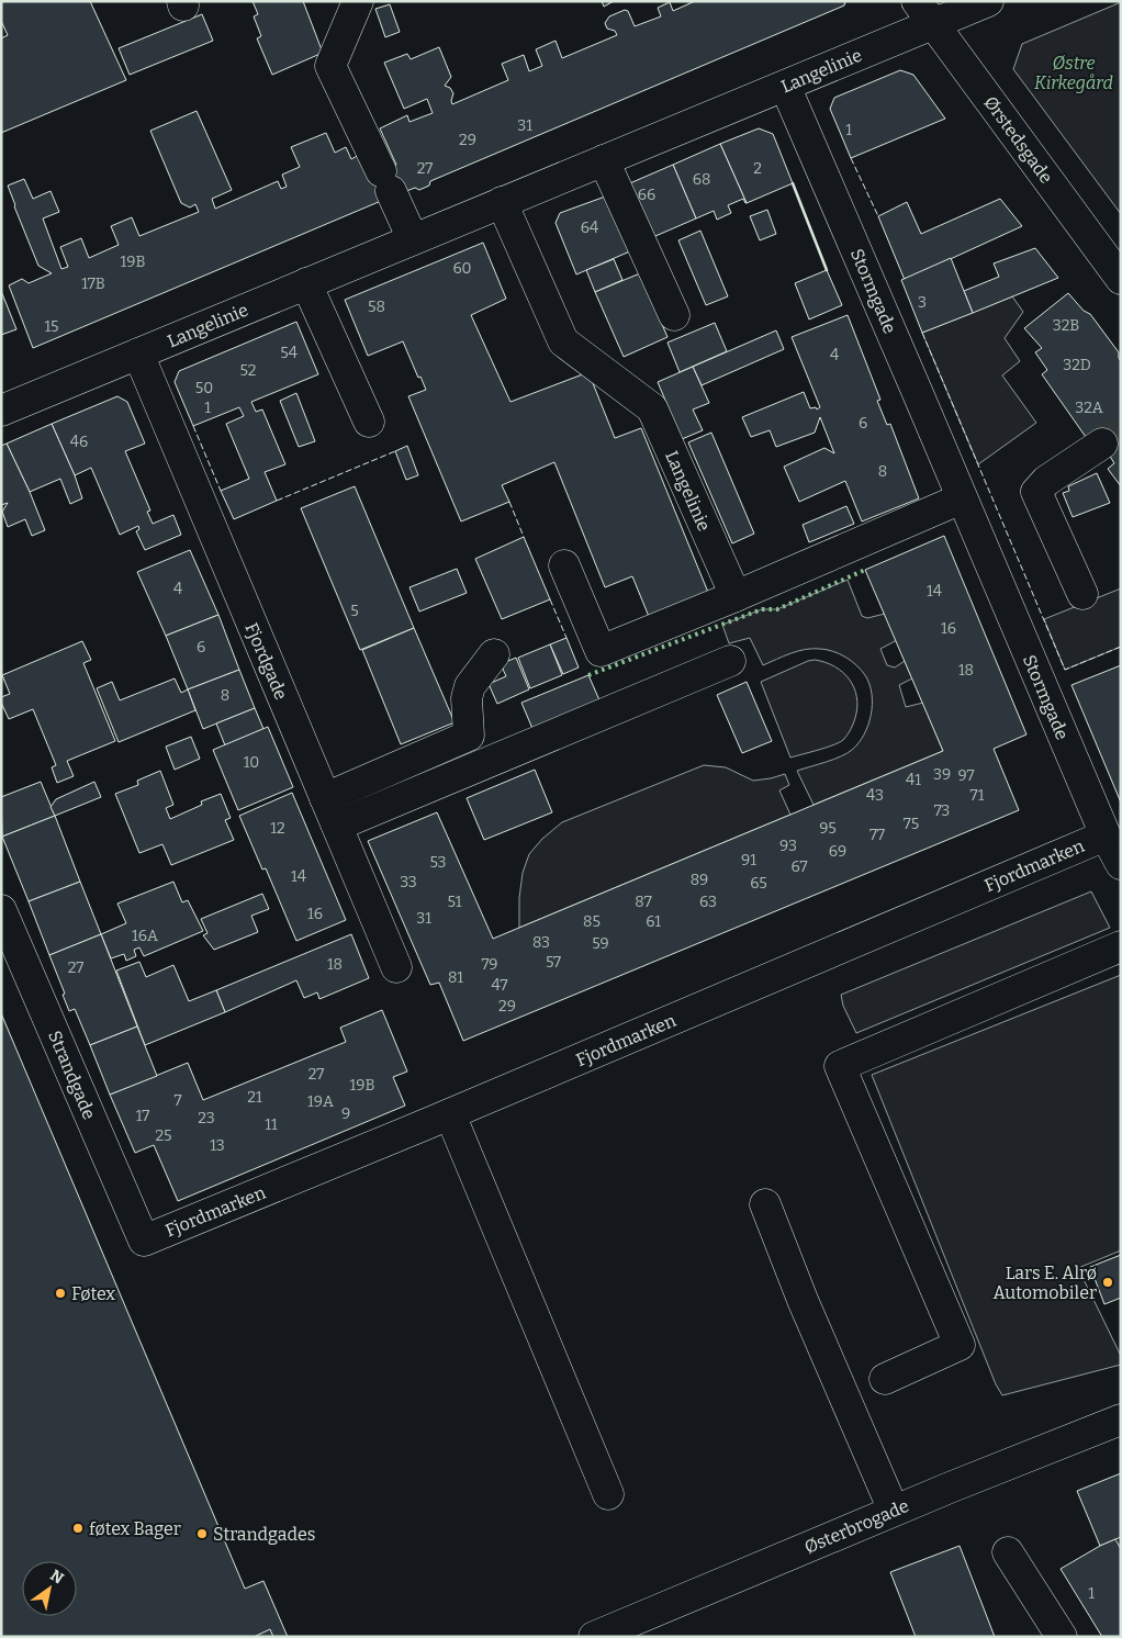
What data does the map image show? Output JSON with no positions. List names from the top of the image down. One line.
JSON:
{"streets":{"street":["Langelinie","Ørstedsgade","Stormgade","Fjordgade","Fjordmarken","Strandgade","Østerbrogade"]},"crossings":[["Langelinie","Ørstedsgade"],["Langelinie","Stormgade"],["Langelinie","Fjordgade"],["Stormgade","Fjordmarken"],["Fjordmarken","Strandgade"]],"parks":["Østre Kirkegård"],"places":["Lars E. Alrø Automobiler","Føtex","føtex Bager","Strandgades"],"house_numbers":["31","1","29","27","2","68","66","64","19B","60","17B","3","58","32B","15","54","4","32D","52","50","1","32A","6","46","8","4","14","5","16","6","18","8","10","39","97","41","43","71","73","75","12","95","77","93","69","91","53","67","14","89","33","65","51","87","63","16","31","85","61","16A","83","59","57","18","79","27","81","47","29","27","19B","21","7","19A","9","17","23","11","25","13","1"],"north":"top right"}
